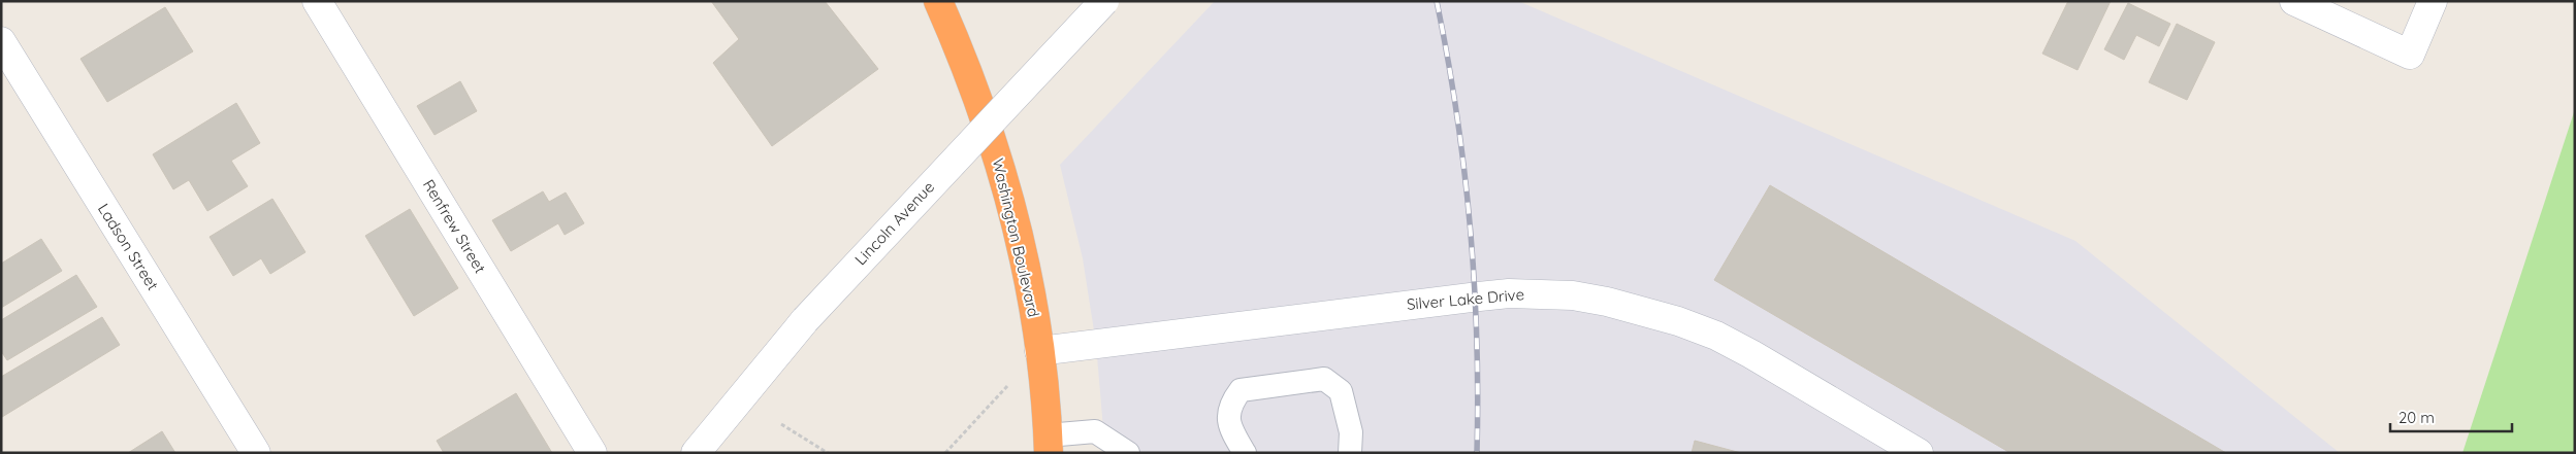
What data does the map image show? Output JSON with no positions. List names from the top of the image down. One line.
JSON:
{"streets":{"highway":["Washington Boulevard"],"street":["Lincoln Avenue","Renfrew Street","Ladson Street","Silver Lake Drive"]},"crossings":[["Washington Boulevard","Silver Lake Drive"]],"scale_bar":"20 m"}
